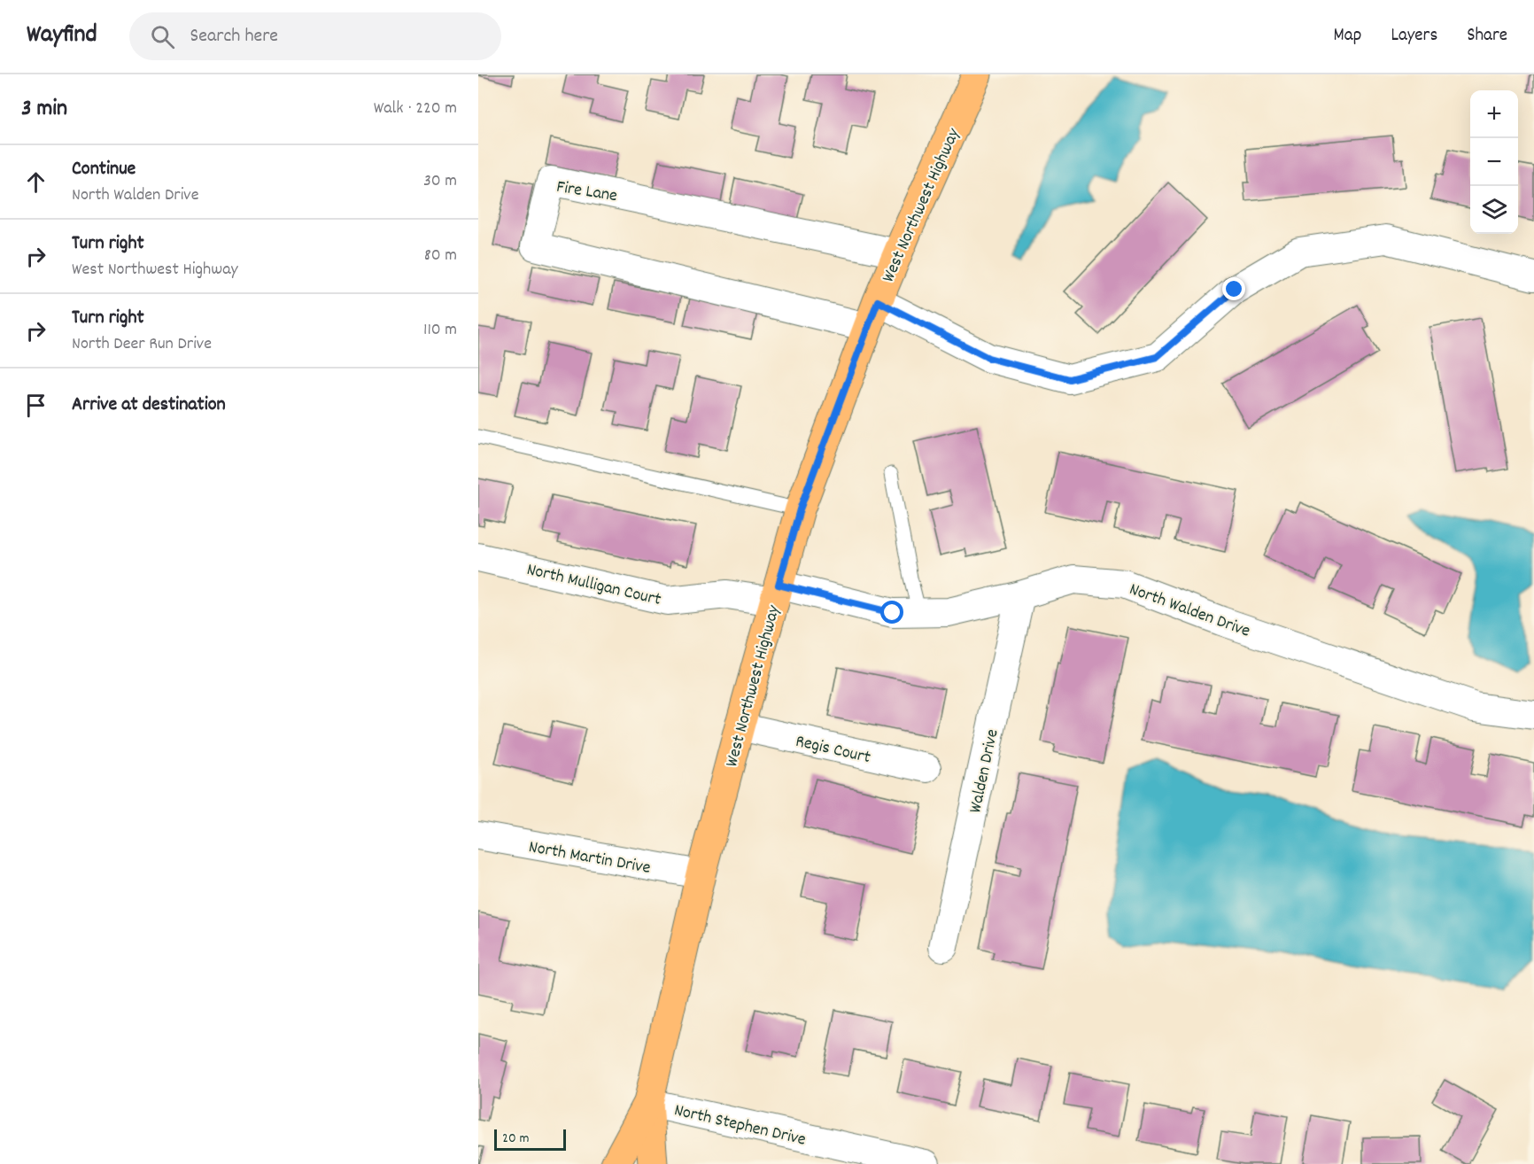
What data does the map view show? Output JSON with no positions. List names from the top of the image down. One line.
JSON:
{"streets":{"main road":["West Northwest Highway"],"street":["Fire Lane","North Mulligan Court","North Walden Drive","Regis Court","Walden Drive","North Martin Drive","North Stephen Drive"]},"crossings":[["Fire Lane","West Northwest Highway"],["West Northwest Highway","North Mulligan Court"],["West Northwest Highway","North Walden Drive"],["West Northwest Highway","Regis Court"],["West Northwest Highway","North Martin Drive"],["West Northwest Highway","North Stephen Drive"],["North Mulligan Court","North Walden Drive"],["North Walden Drive","Walden Drive"]],"scale_bar":"20 m","page":{"header":"Wayfind","search":"Search here","nav":["Map","Layers","Share"],"heading":["3 min","Walk · 220 m"],"map_buttons":["+","−"],"list":[["Continue","North Walden Drive","30 m"],["Turn right","West Northwest Highway","80 m"],["Turn right","North Deer Run Drive","110 m"],"Arrive at destination"],"scale":"20 m"}}
